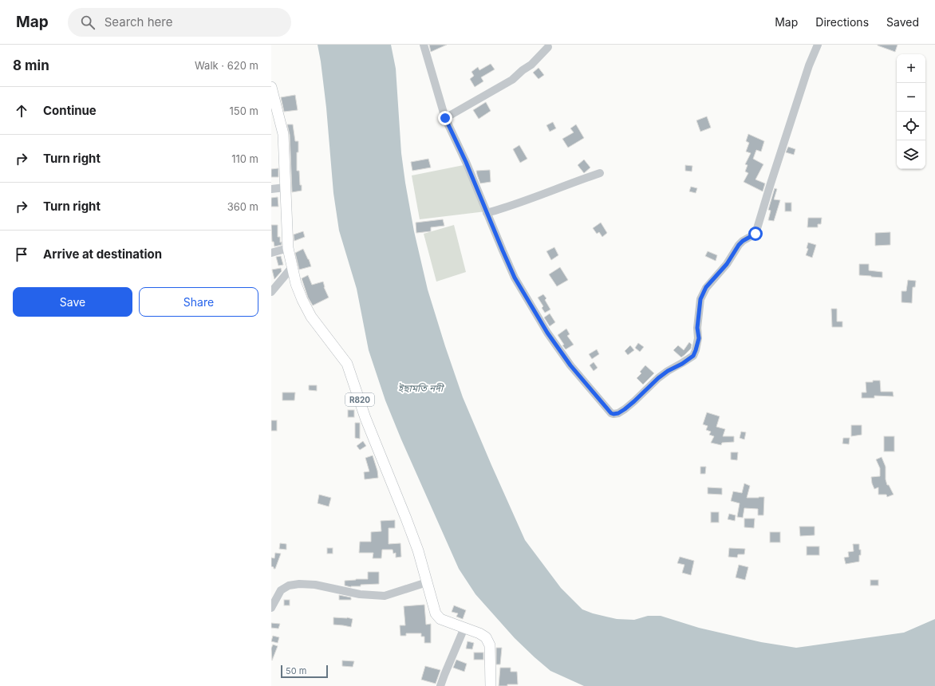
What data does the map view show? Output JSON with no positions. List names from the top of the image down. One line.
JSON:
{"streets":{"main road":["R820"]},"water":["ইছামতি নদী"],"scale_bar":"50 m","page":{"header":"Map","search":"Search here","nav":["Map","Directions","Saved"],"heading":["8 min","Walk · 620 m"],"map_buttons":["+","−"],"list":[["Continue","150 m"],["Turn right","110 m"],["Turn right","360 m"],"Arrive at destination"],"buttons":["Save","Share"],"scale":"50 m"}}
